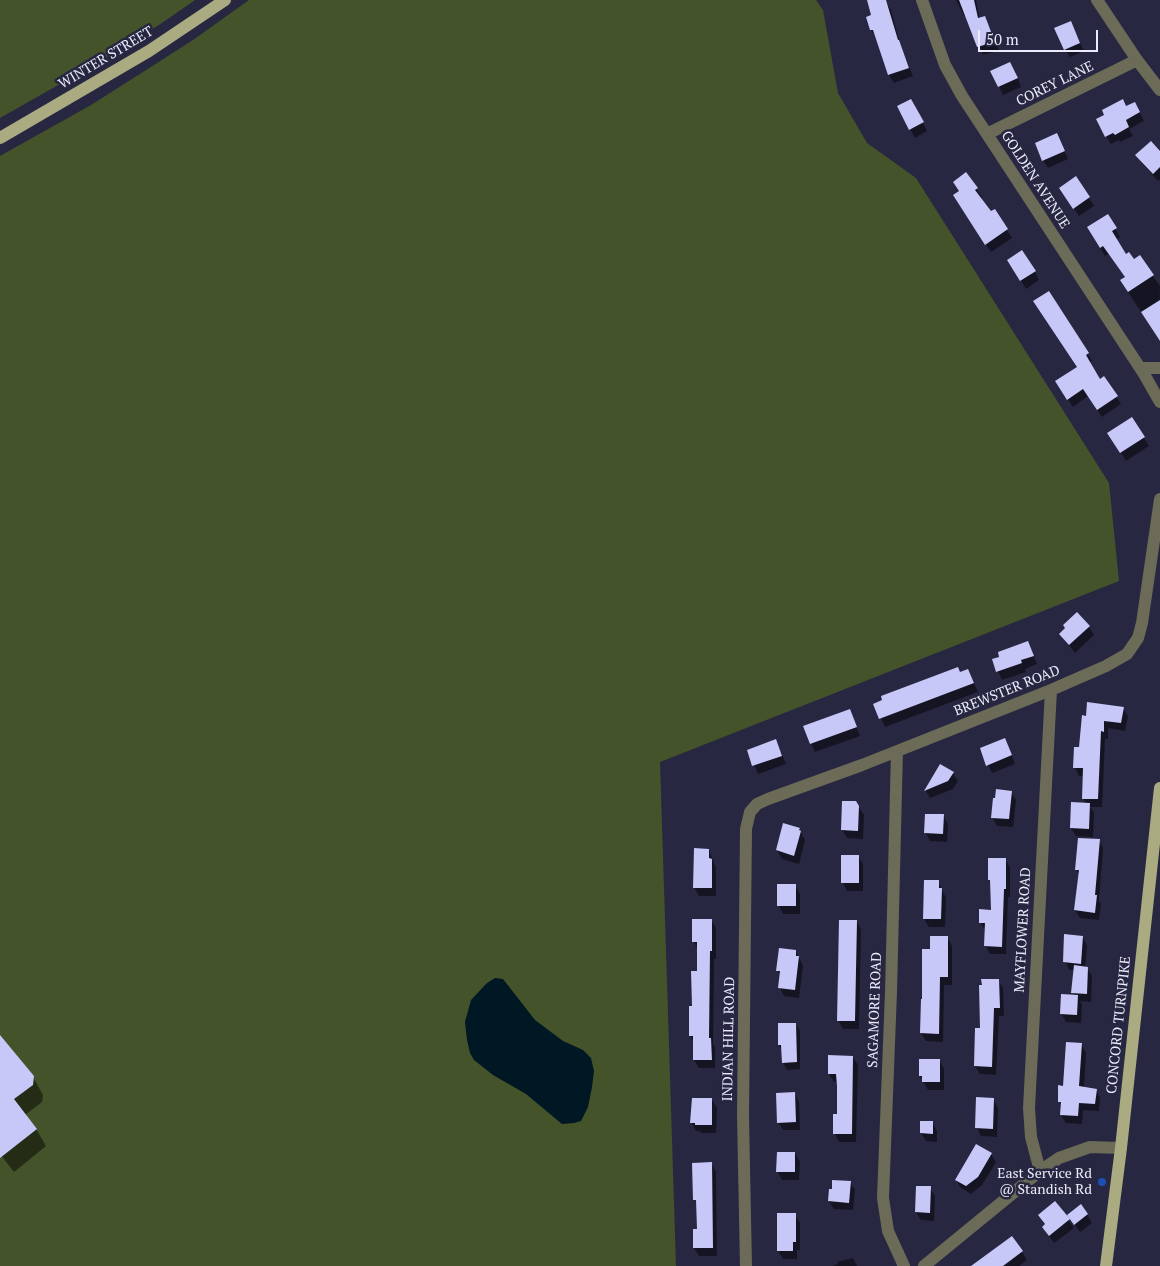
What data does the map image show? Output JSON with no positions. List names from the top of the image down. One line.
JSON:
{"streets":{"main road":["WINTER STREET","CONCORD TURNPIKE"],"street":["COREY LANE","GOLDEN AVENUE","BREWSTER ROAD","MAYFLOWER ROAD","SAGAMORE ROAD","INDIAN HILL ROAD"]},"crossings":[["COREY LANE","GOLDEN AVENUE"],["BREWSTER ROAD","MAYFLOWER ROAD"],["BREWSTER ROAD","SAGAMORE ROAD"],["BREWSTER ROAD","INDIAN HILL ROAD"]],"places":["East Service Rd @ Standish Rd"],"scale_bar":"50 m"}
